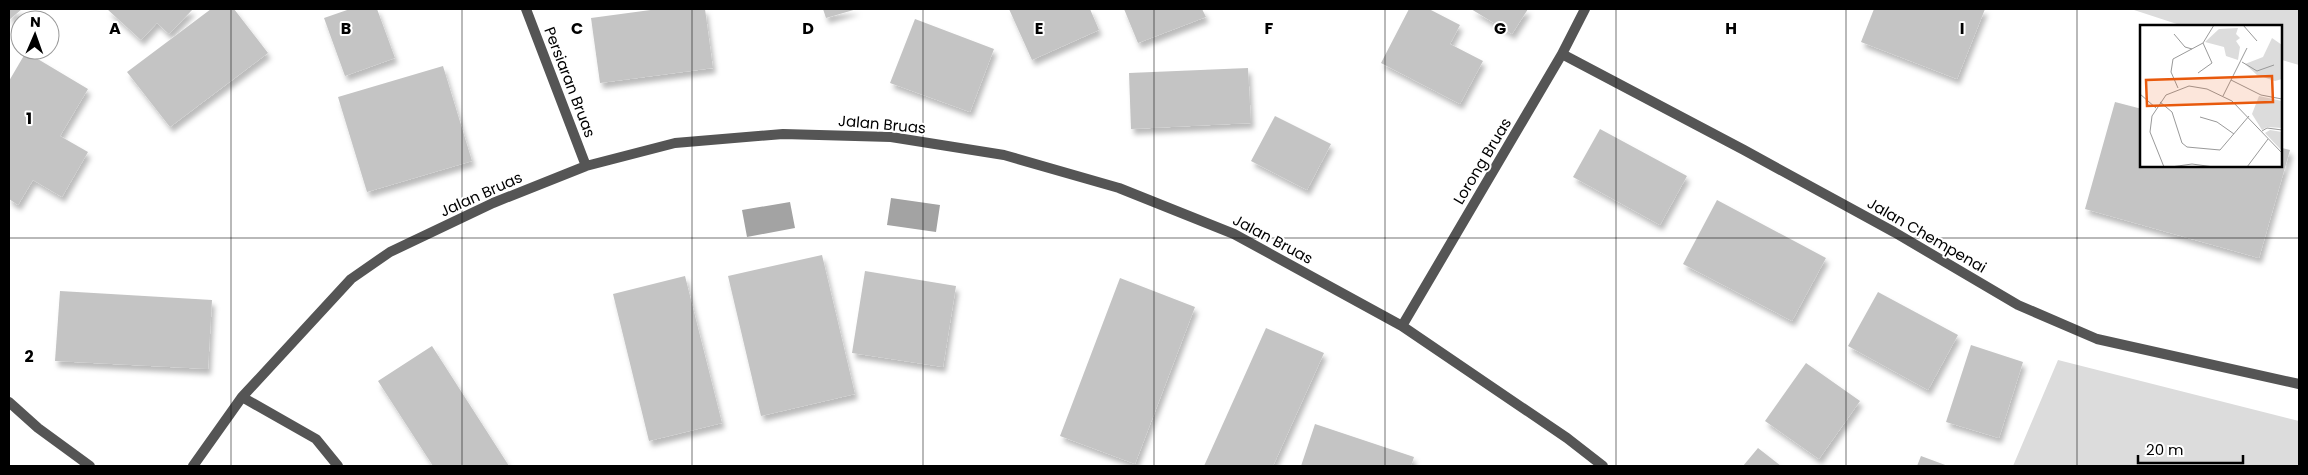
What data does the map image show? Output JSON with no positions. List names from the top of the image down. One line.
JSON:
{"streets":{"street":["Persiaran Bruas","Jalan Bruas","Lorong Bruas","Jalan Chempenai"]},"crossings":[["Persiaran Bruas","Jalan Bruas"],["Jalan Bruas","Lorong Bruas"],["Lorong Bruas","Jalan Chempenai"]],"scale_bar":"20 m","north":"top","grid":{"columns":["A","B","C","D","E","F","G","H","I"],"rows":["1","2"]}}
